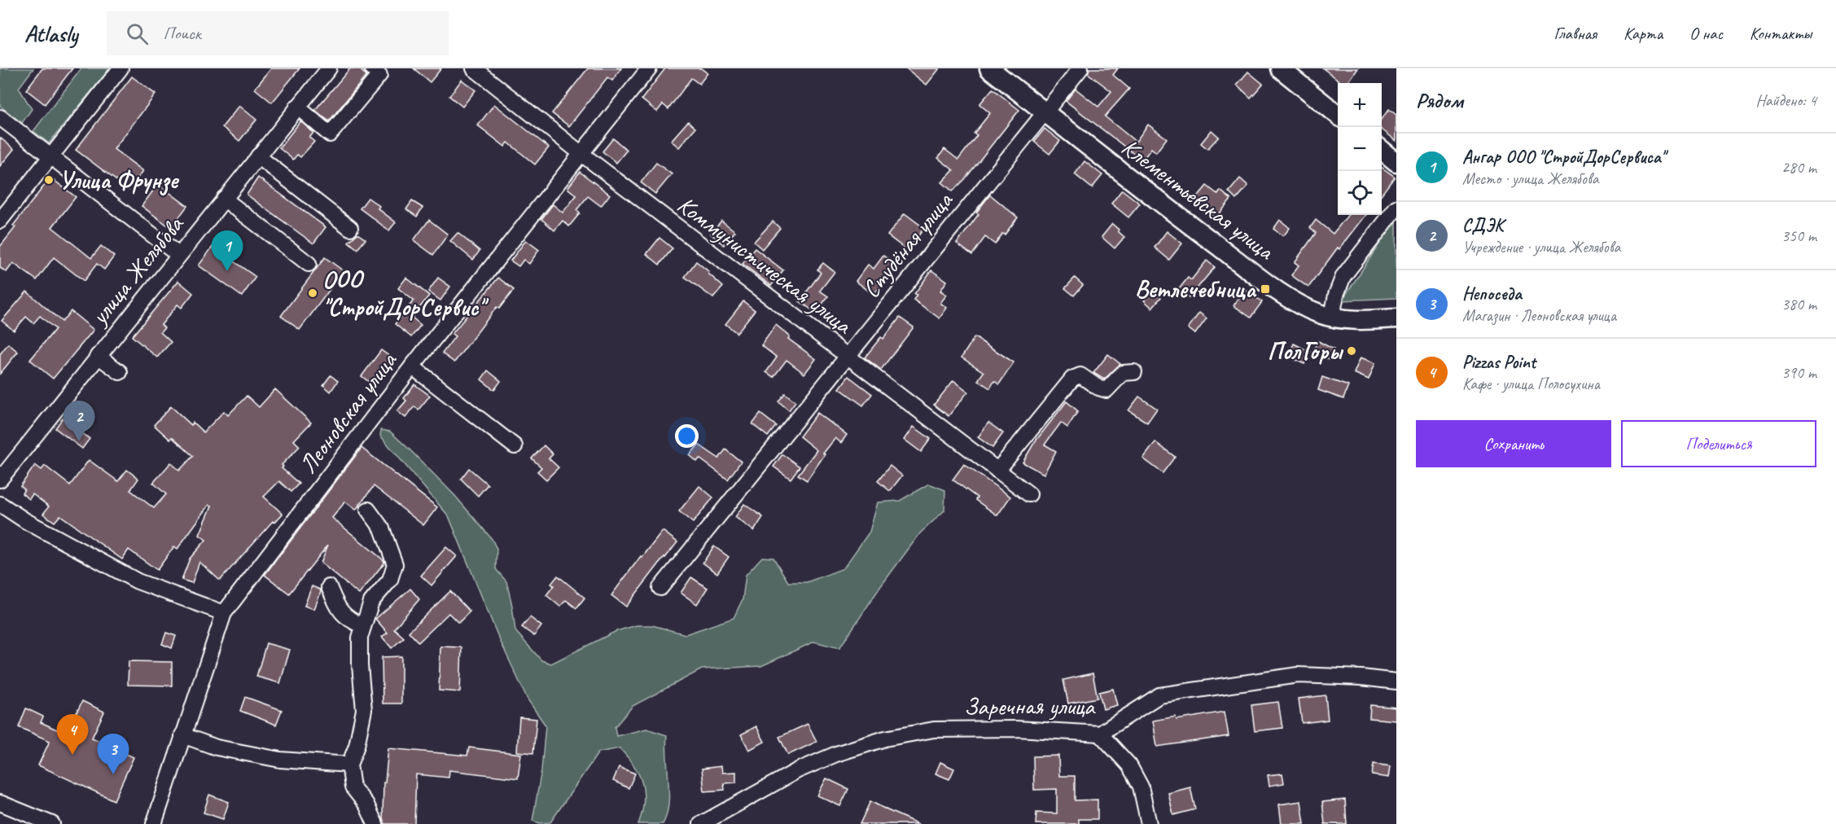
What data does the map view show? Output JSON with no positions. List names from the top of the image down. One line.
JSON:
{"streets":{"main road":["Клементьевская улица"],"street":["Студёная улица","Коммунистическая улица","улица Желябова","Леоновская улица","Заречная улица"]},"crossings":[["Клементьевская улица","Студёная улица"],["Студёная улица","Коммунистическая улица"],["Коммунистическая улица","Леоновская улица"]],"places":{"other":["Улица Фрунзе","ООО \"СтройДорСервис\"","ПолГоры"],"transit":["Ветлечебница"]},"page":{"header":"Atlasly","search":"Поиск","nav":["Главная","Карта","О нас","Контакты"],"heading":["Рядом","Найдено: 4"],"map_buttons":["+","−"],"list":[{"mark":"1","name":"Ангар ООО \"СтройДорСервиса\"","note":"Место · улица Желябова","value":"280 m"},{"mark":"2","name":"СДЭК","note":"Учреждение · улица Желябова","value":"350 m"},{"mark":"3","name":"Непоседа","note":"Магазин · Леоновская улица","value":"380 m"},{"mark":"4","name":"Pizzas Point","note":"Кафе · улица Полосухина","value":"390 m"}],"pins":["1","2","4","3"],"buttons":["Сохранить","Поделиться"]}}
